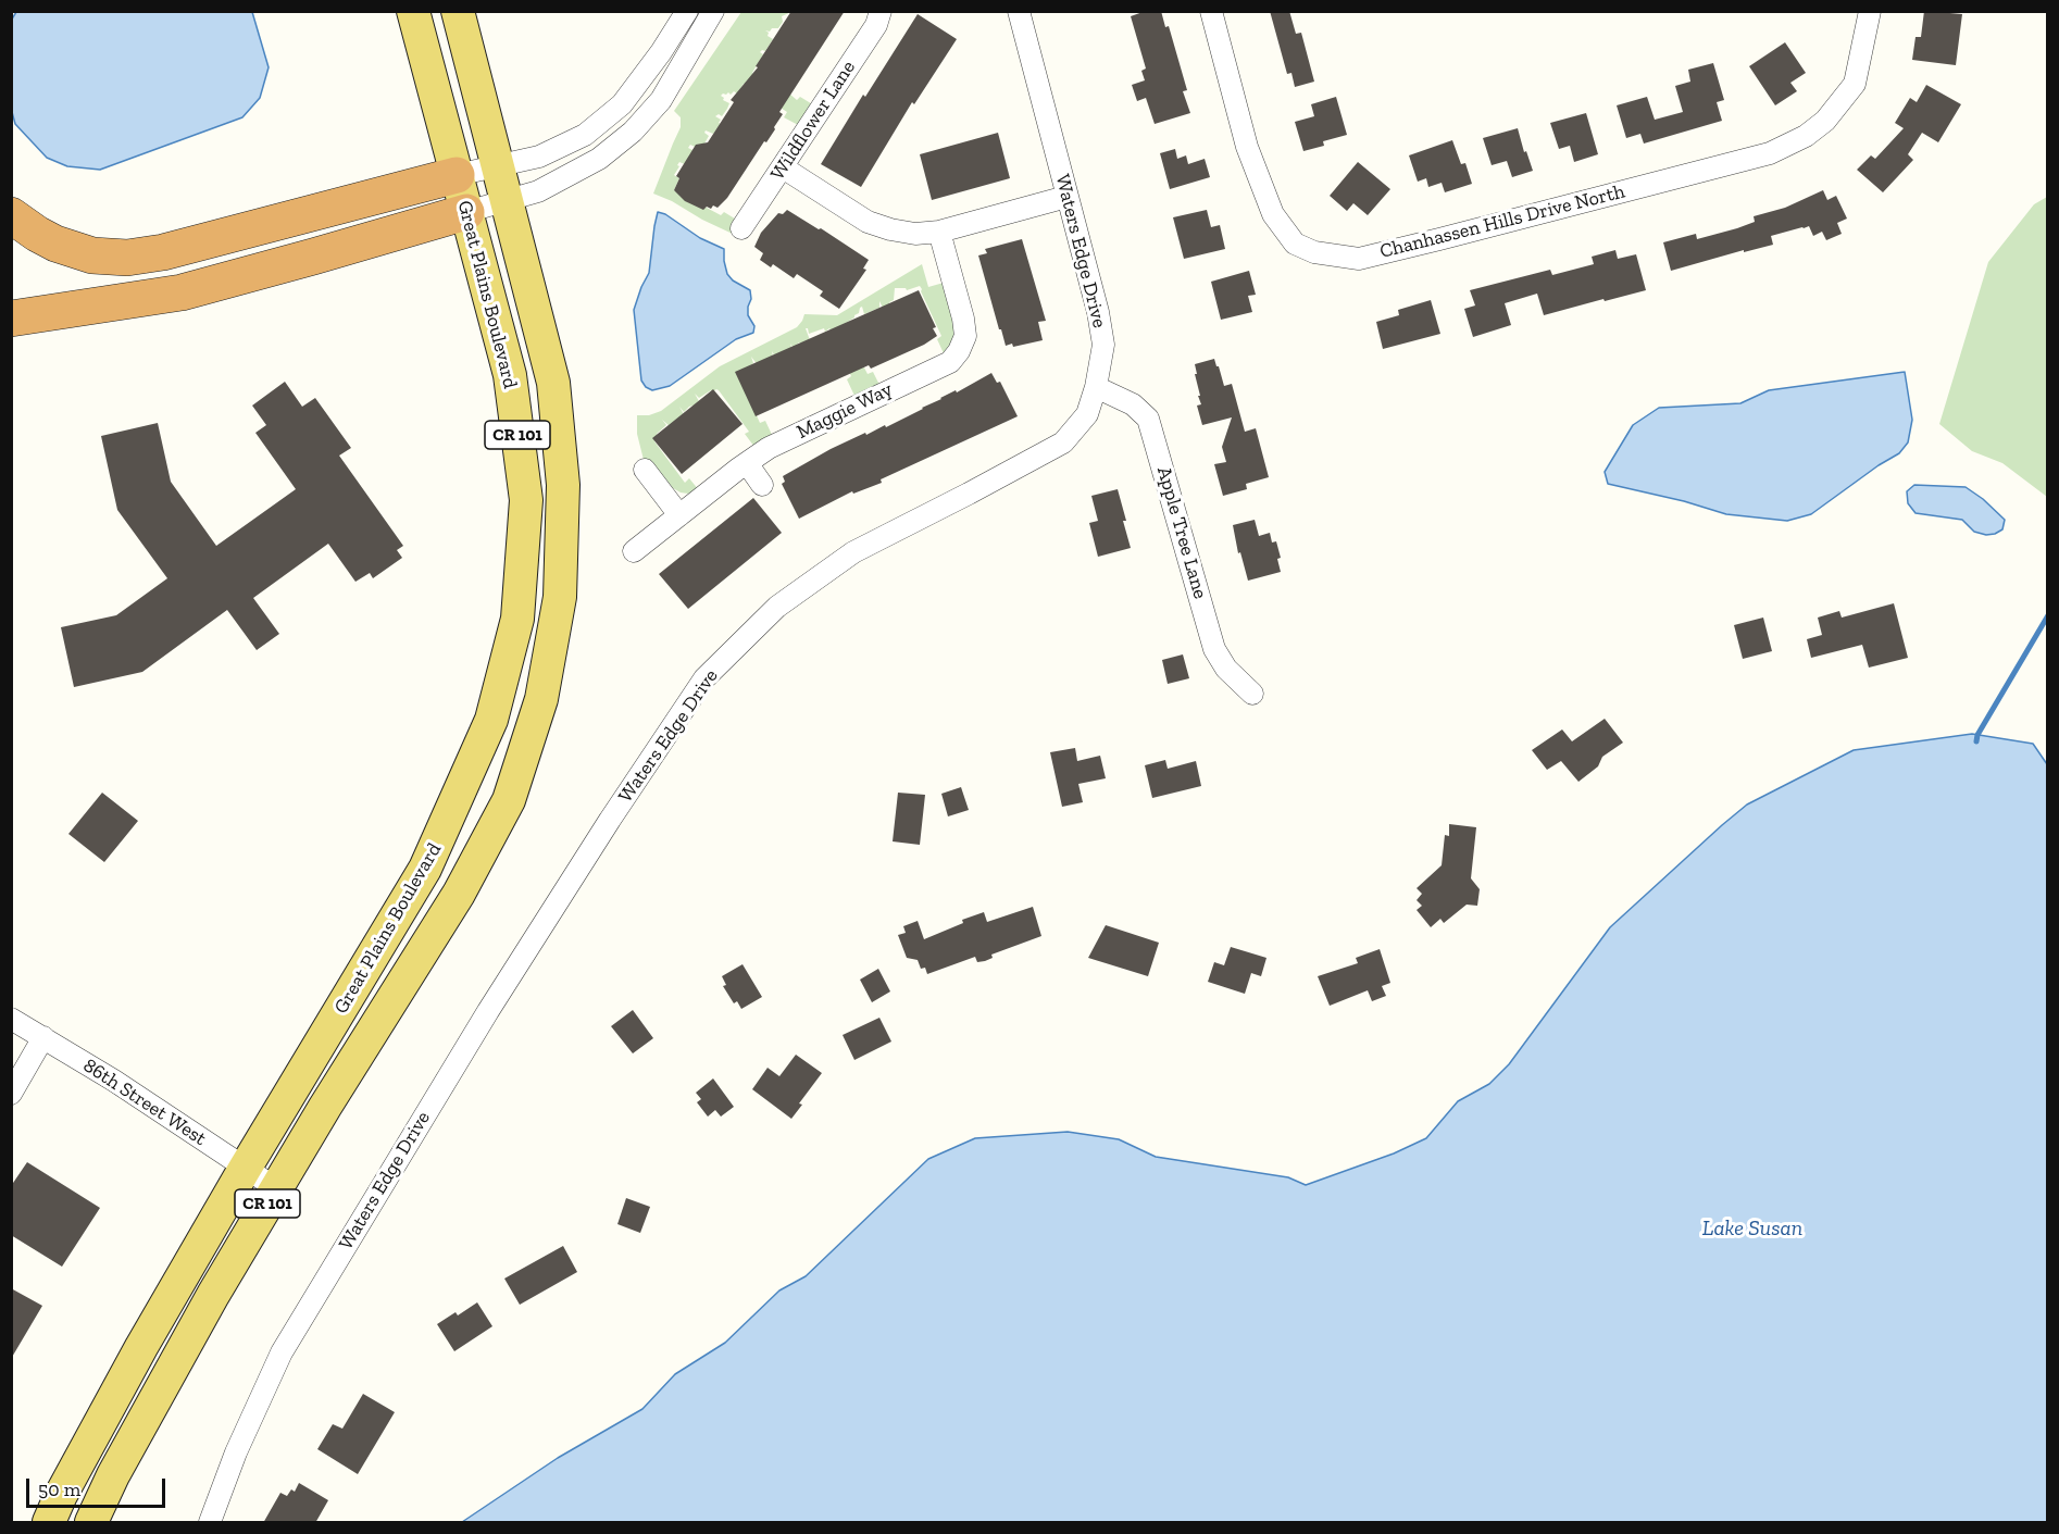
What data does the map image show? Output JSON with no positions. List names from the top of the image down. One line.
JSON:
{"streets":{"main road":["Great Plains Boulevard","CR 101"],"street":["Wildflower Lane","Chanhassen Hills Drive North","Waters Edge Drive","Maggie Way","Apple Tree Lane","86th Street West"]},"crossings":[["Waters Edge Drive","Apple Tree Lane"],["Great Plains Boulevard","86th Street West"]],"water":["Lake Susan"],"scale_bar":"50 m"}
